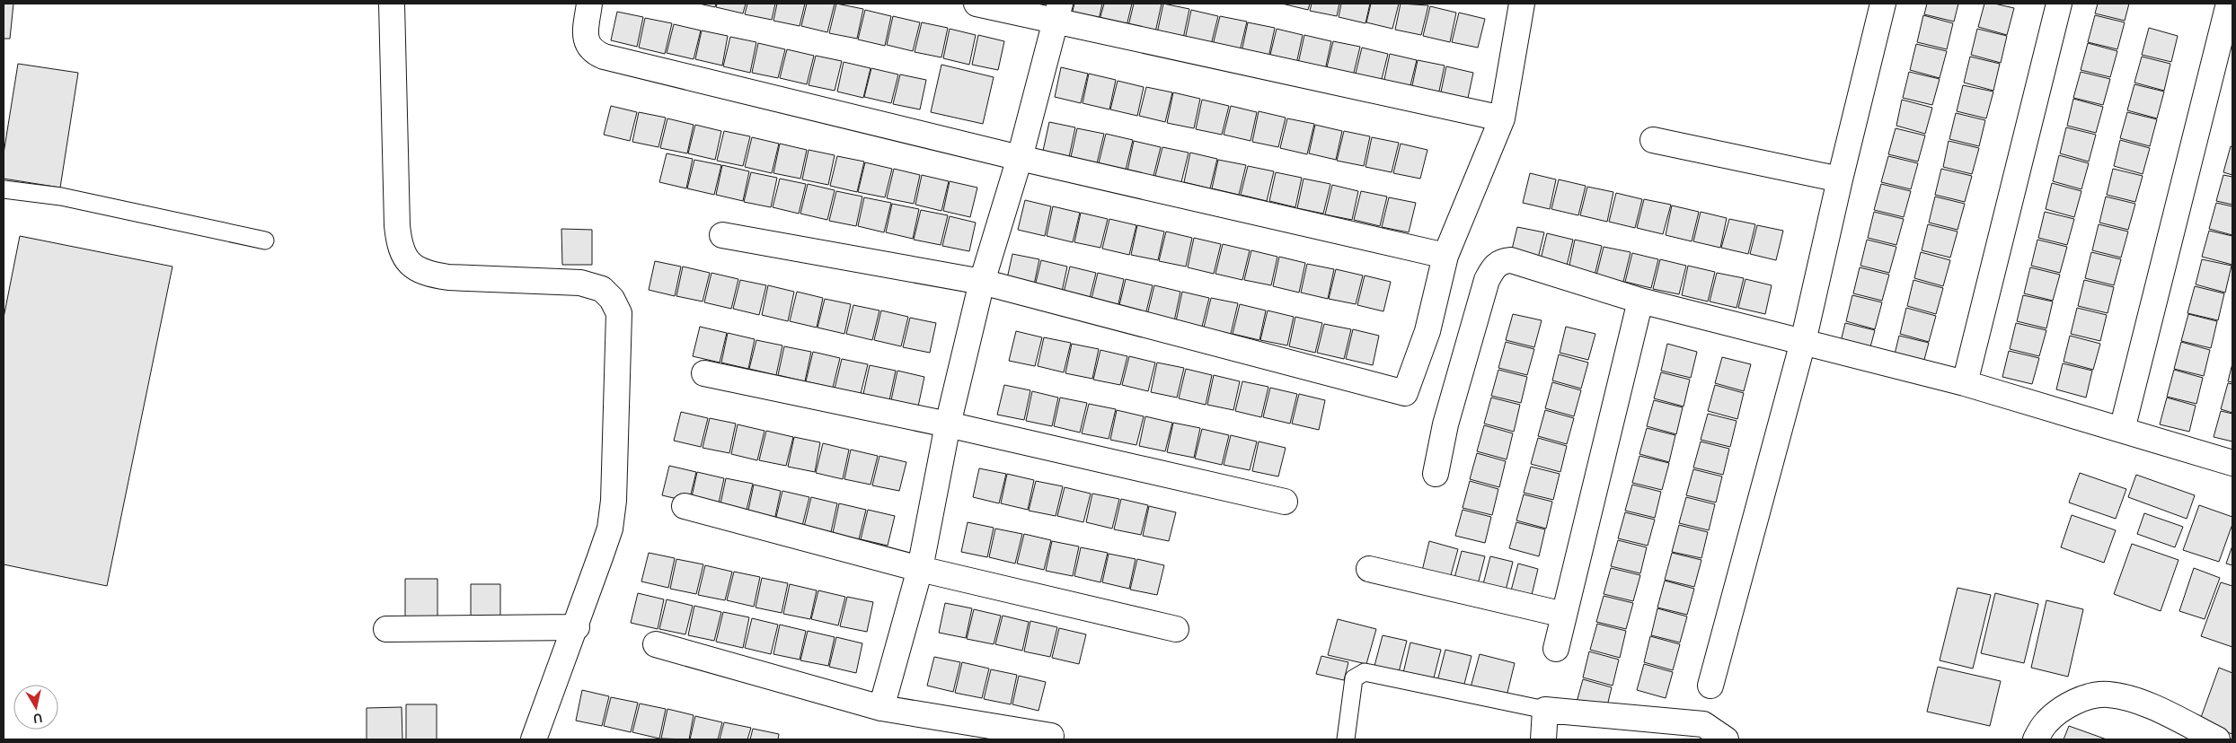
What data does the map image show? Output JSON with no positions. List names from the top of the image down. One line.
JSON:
{"north":"bottom"}
